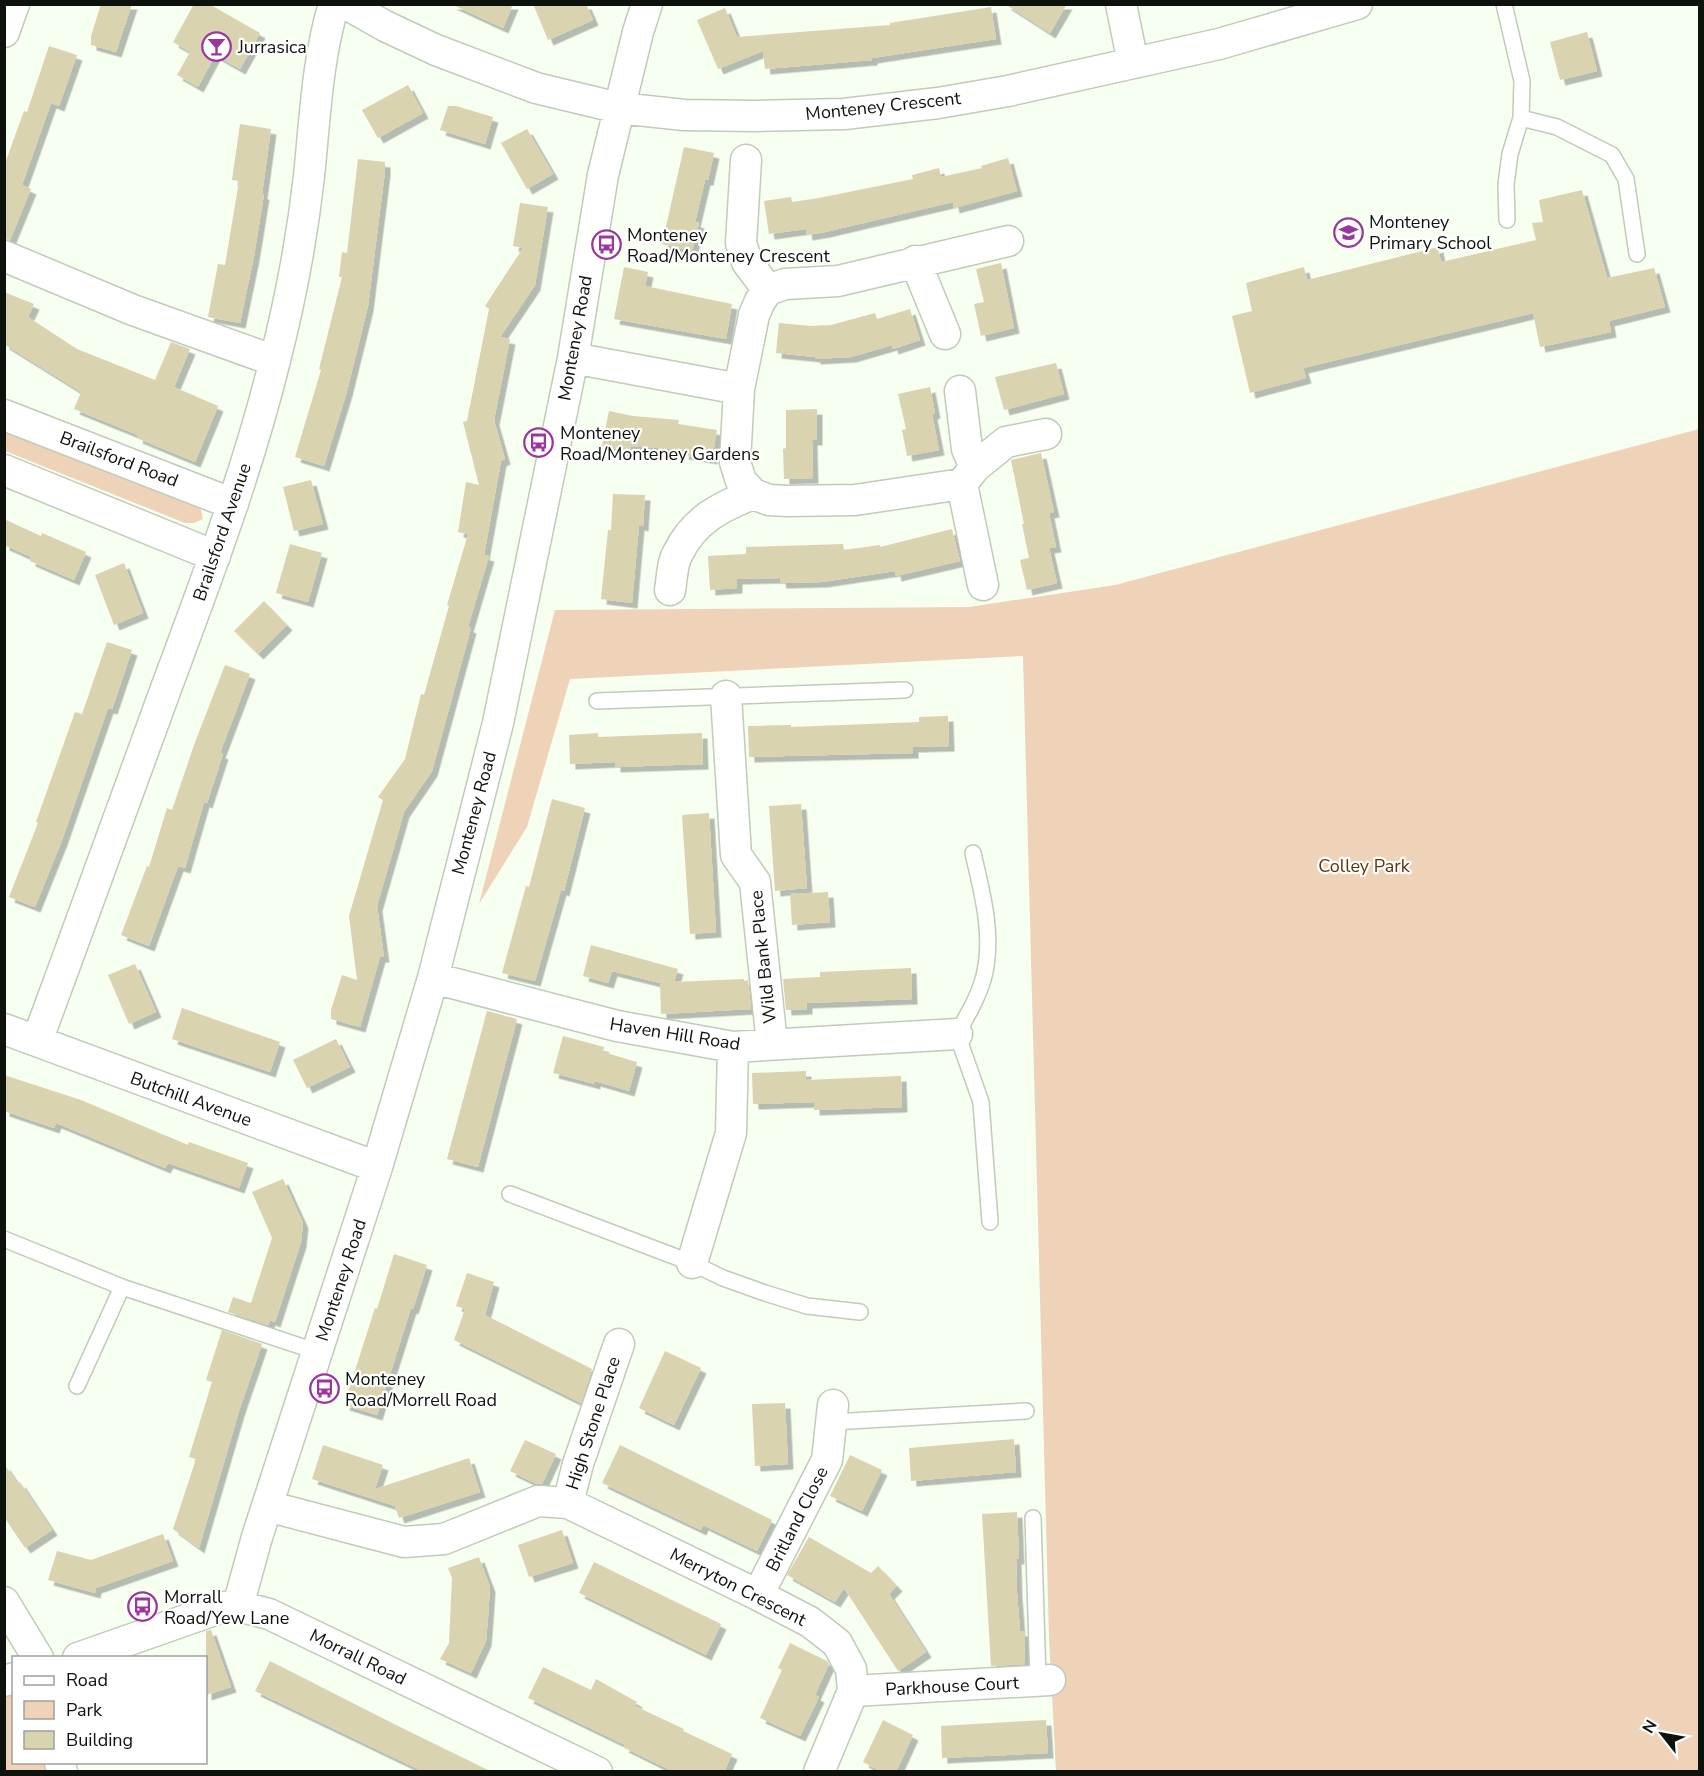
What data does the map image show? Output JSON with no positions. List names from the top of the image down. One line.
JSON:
{"streets":{"street":["Monteney Crescent","Monteney Road","Brailsford Road","Brailsford Avenue","Wild Bank Place","Haven Hill Road","Butchill Avenue","High Stone Place","Britland Close","Merryton Crescent","Morrall Road","Parkhouse Court"]},"crossings":[["Monteney Crescent","Monteney Road"],["Monteney Road","Haven Hill Road"],["Monteney Road","Butchill Avenue"],["Monteney Road","Merryton Crescent"],["Monteney Road","Morrall Road"],["Brailsford Road","Brailsford Avenue"],["Brailsford Avenue","Butchill Avenue"],["Wild Bank Place","Haven Hill Road"],["High Stone Place","Merryton Crescent"],["Britland Close","Merryton Crescent"],["Merryton Crescent","Parkhouse Court"]],"parks":["Colley Park"],"places":{"bar":["Jurrasica"],"school or university":["Monteney Primary School"],"bus stop":["Monteney Road/Monteney Crescent","Monteney Road/Monteney Gardens","Monteney Road/Morrell Road","Morrall Road/Yew Lane"]},"legend":["Road","Park","Building"],"north":"top left"}
